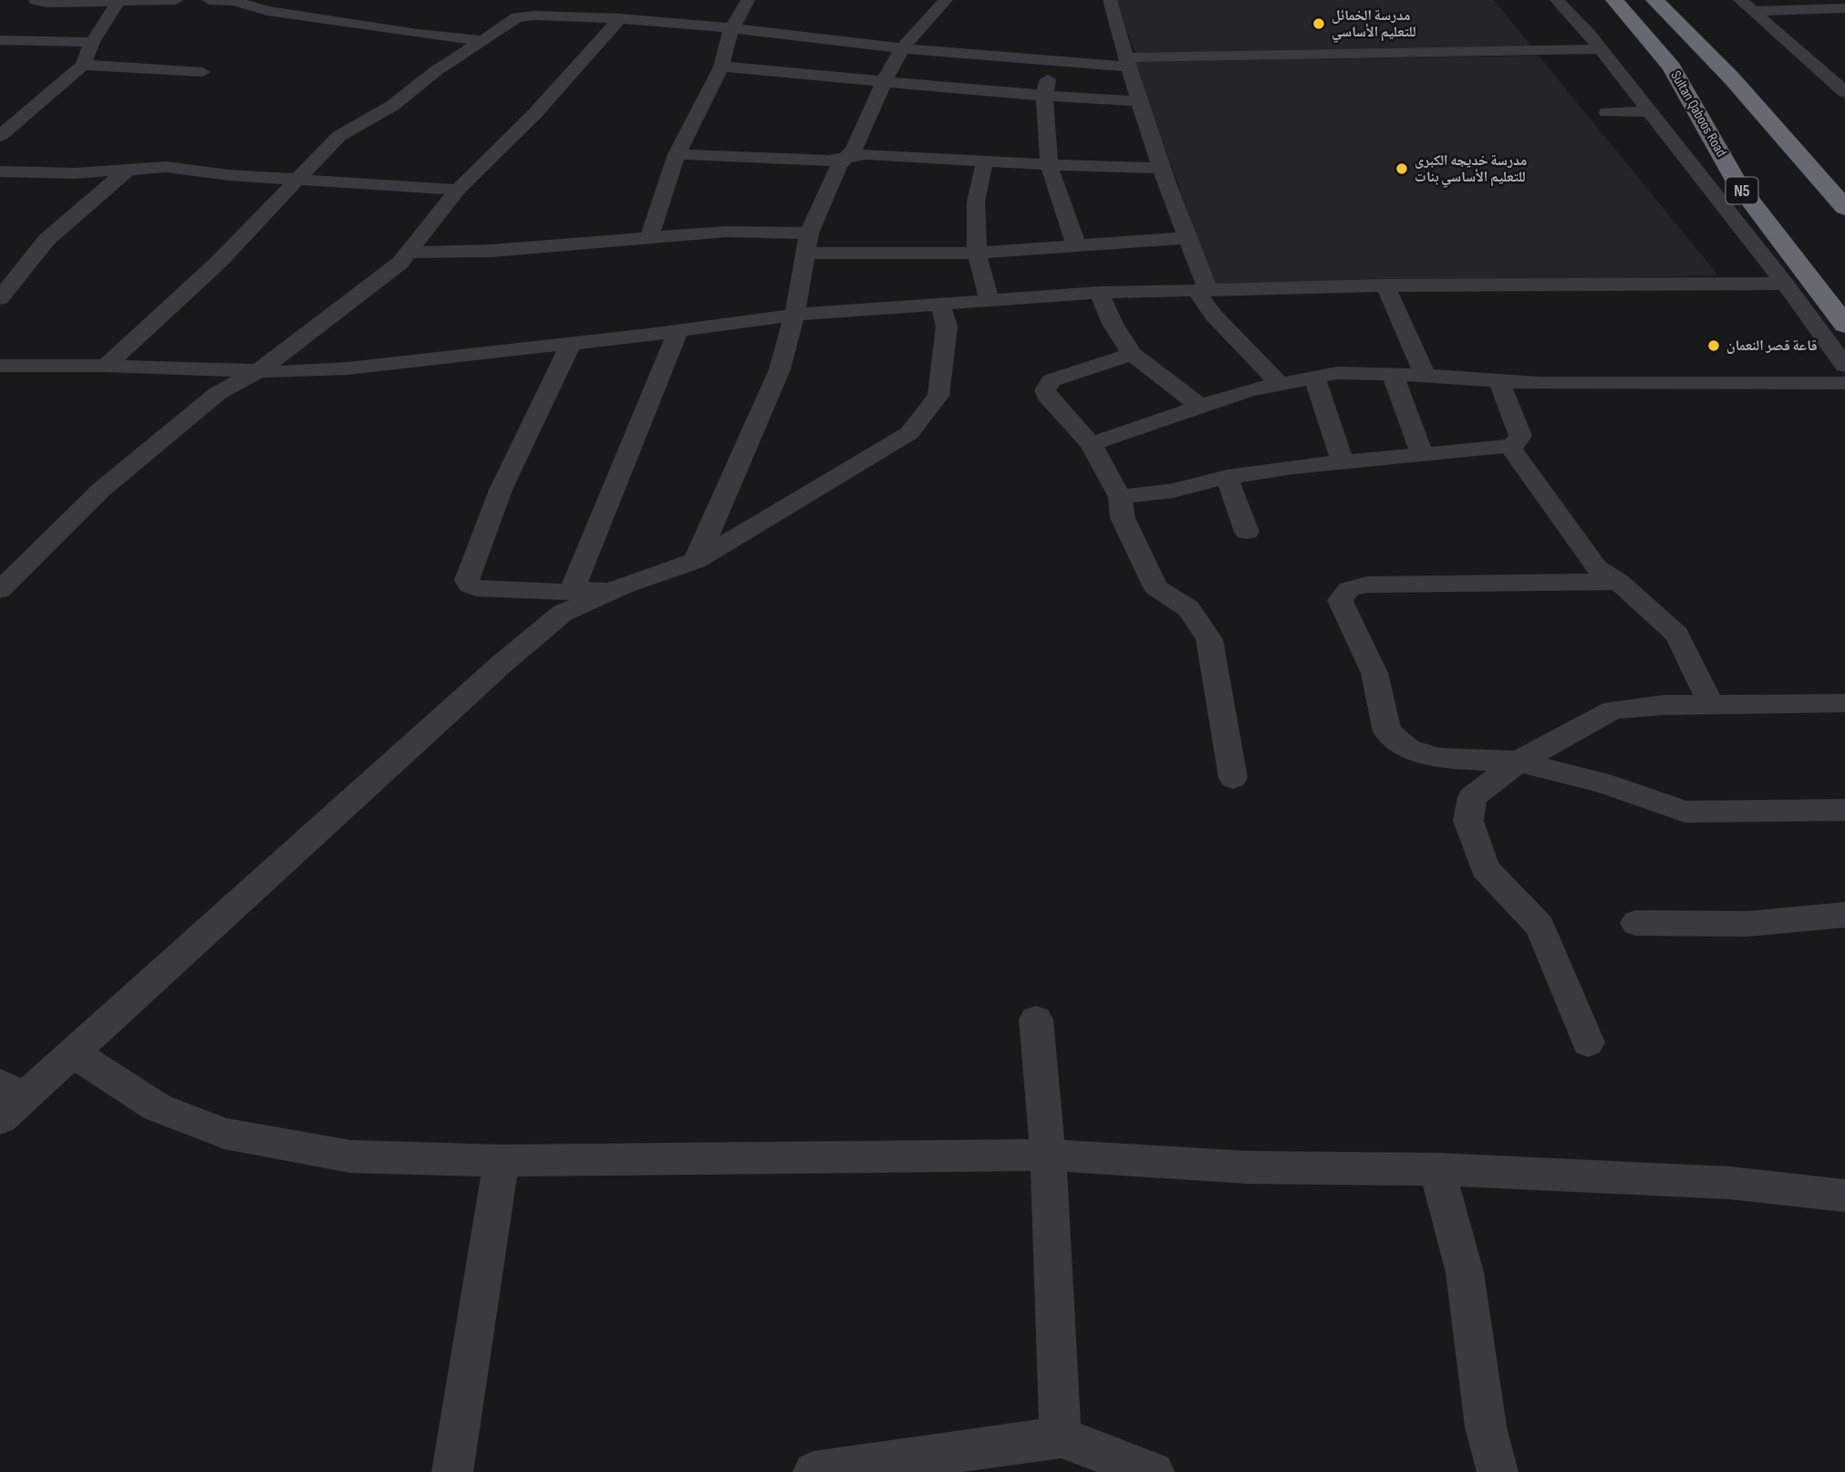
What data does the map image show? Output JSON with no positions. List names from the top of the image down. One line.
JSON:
{"streets":{"highway":["Sultan Qaboos Road","N5"]},"places":["مدرسة الخمائل للتعليم الأساسي","مدرسة خديجه الكبرى للتعليم الأساسي بنات","قاعة قصر النعمان"]}
